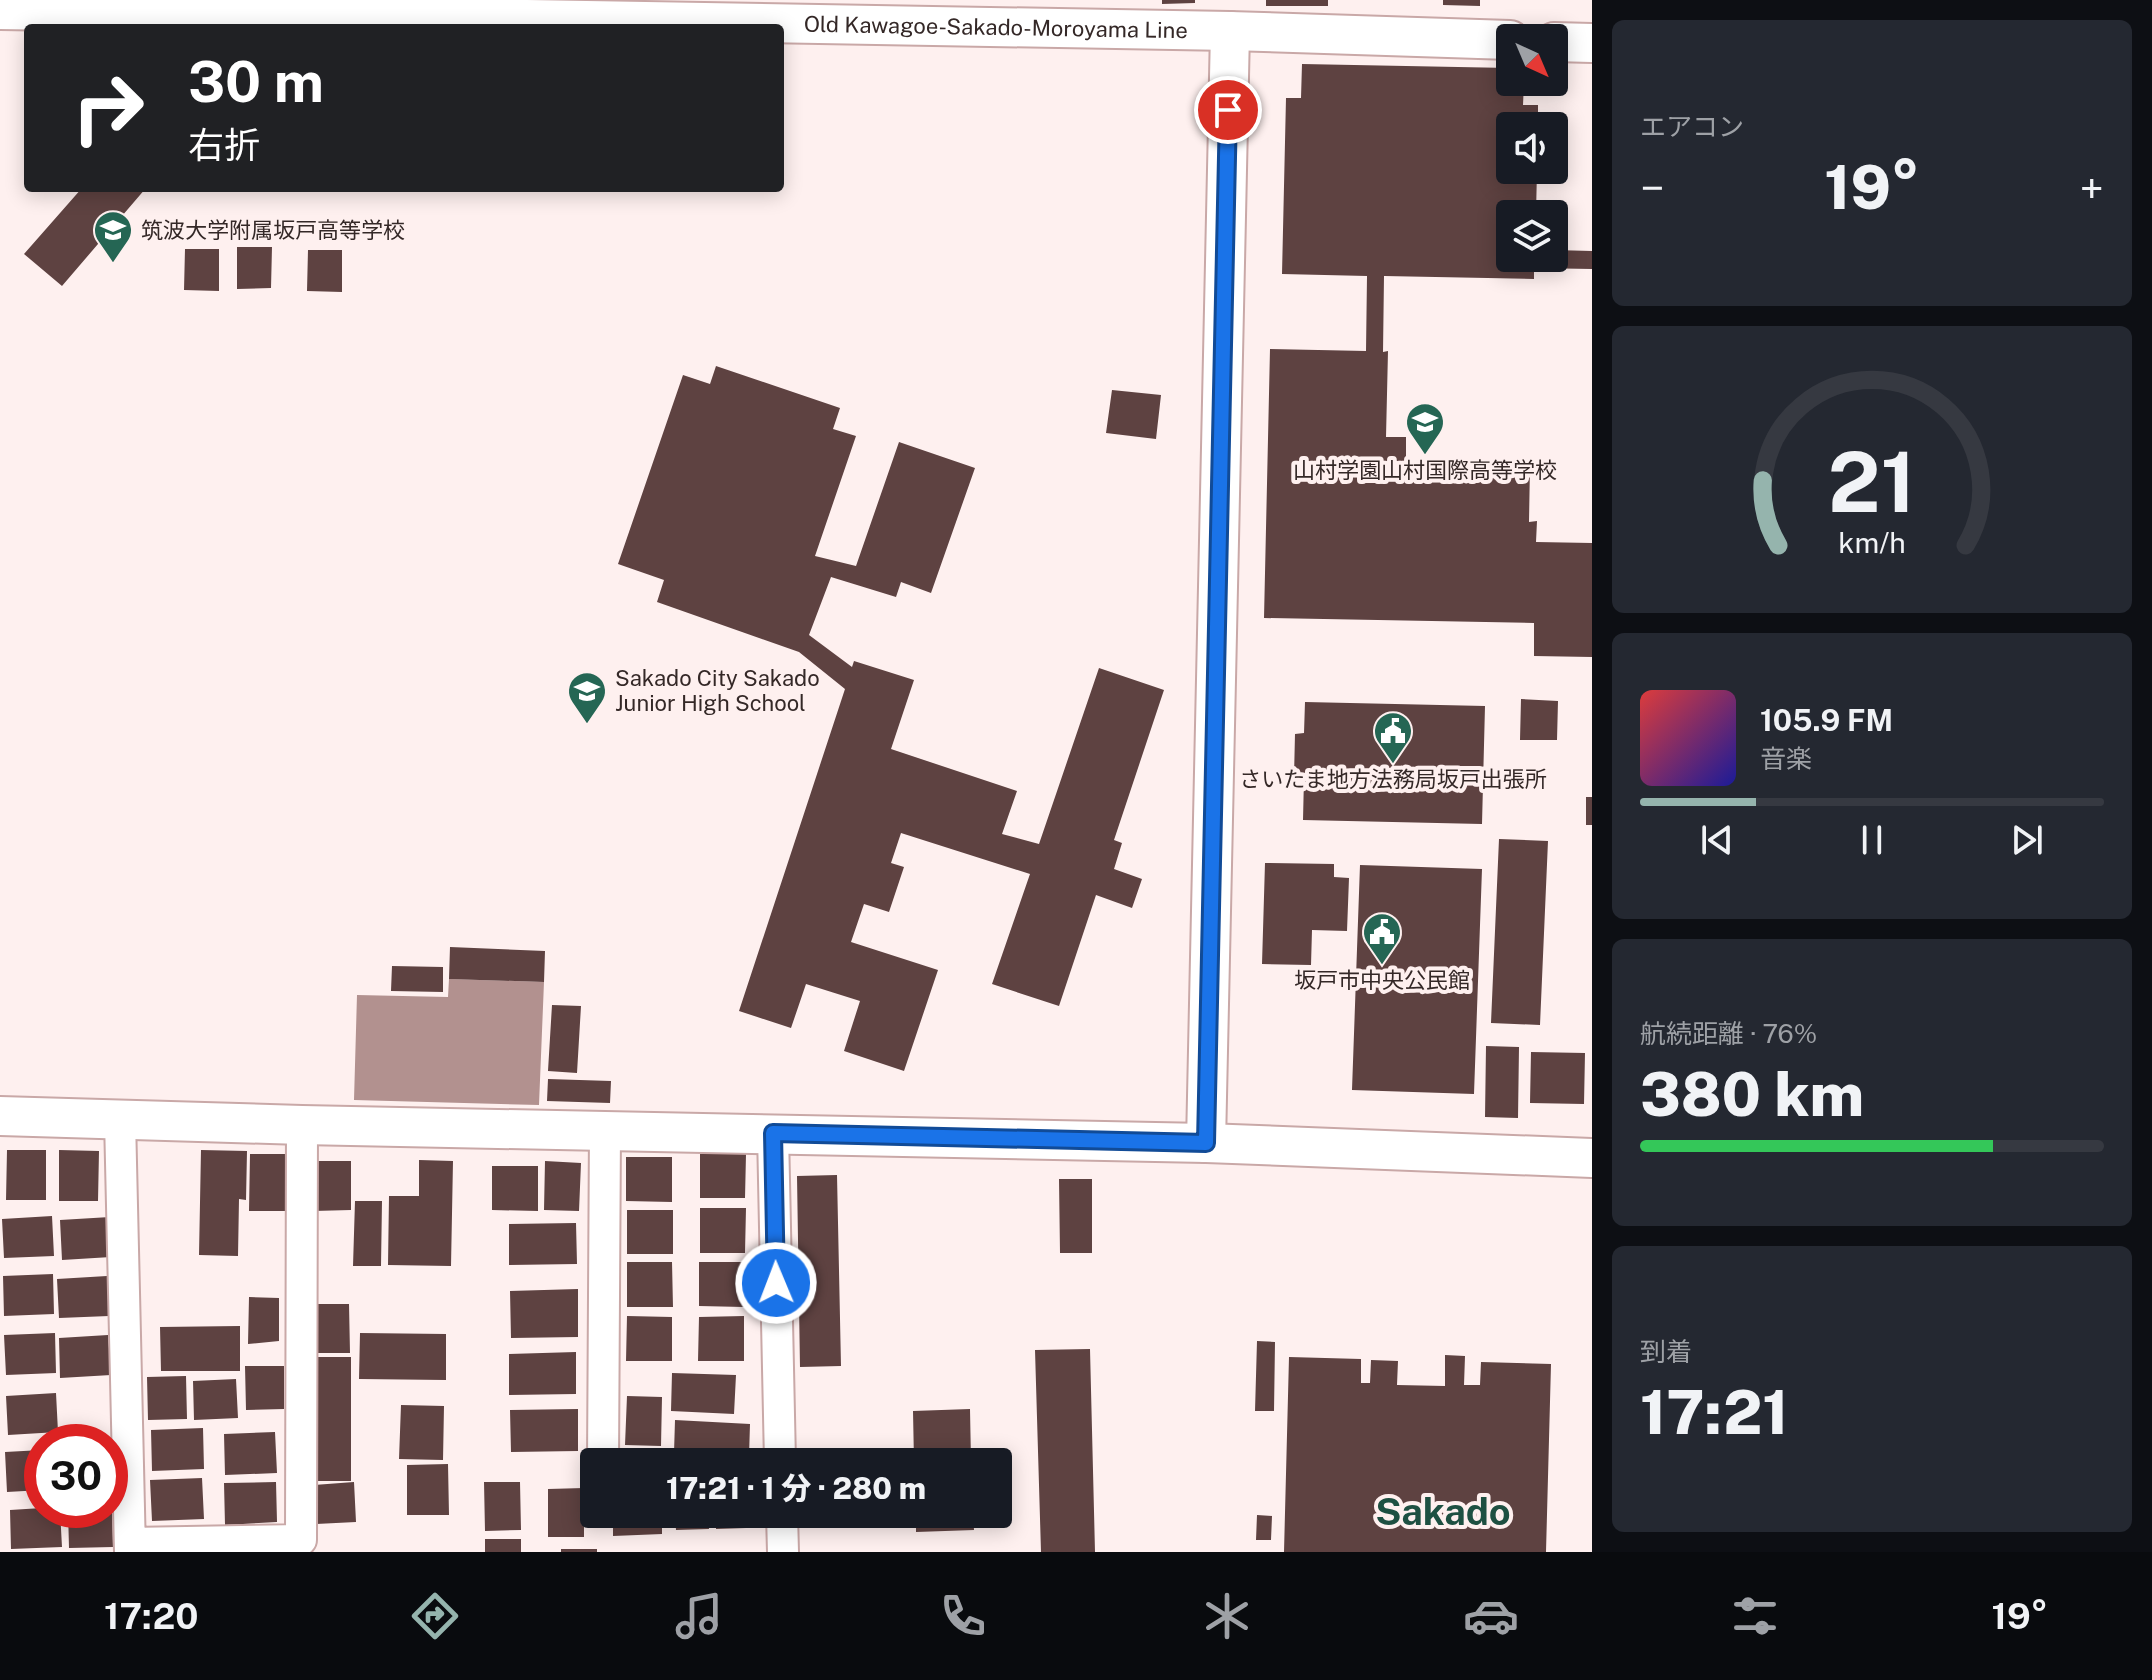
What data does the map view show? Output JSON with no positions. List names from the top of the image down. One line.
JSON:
{"streets":{"street":["Old Kawagoe-Sakado-Moroyama Line"]},"districts":["Sakado"],"places":{"school or university":["筑波大学附属坂戸高等学校","山村学園山村国際高等学校","Sakado City Sakado Junior High School"],"public building":["さいたま地方法務局坂戸出張所","坂戸市中央公民館"]},"north":"bottom right","page":{"tile":["エアコン",["航続距離 · 76%","380 km"],["到着","17:21"]],"turn":["30 m","右折"],"heat":["−","19°","+"],"song":["105.9 FM","音楽"],"limit":"30","trip":"17:21 · 1 分 · 280 m","tabs":["17:20","19°"],"gauge":["21","km/h"]}}
